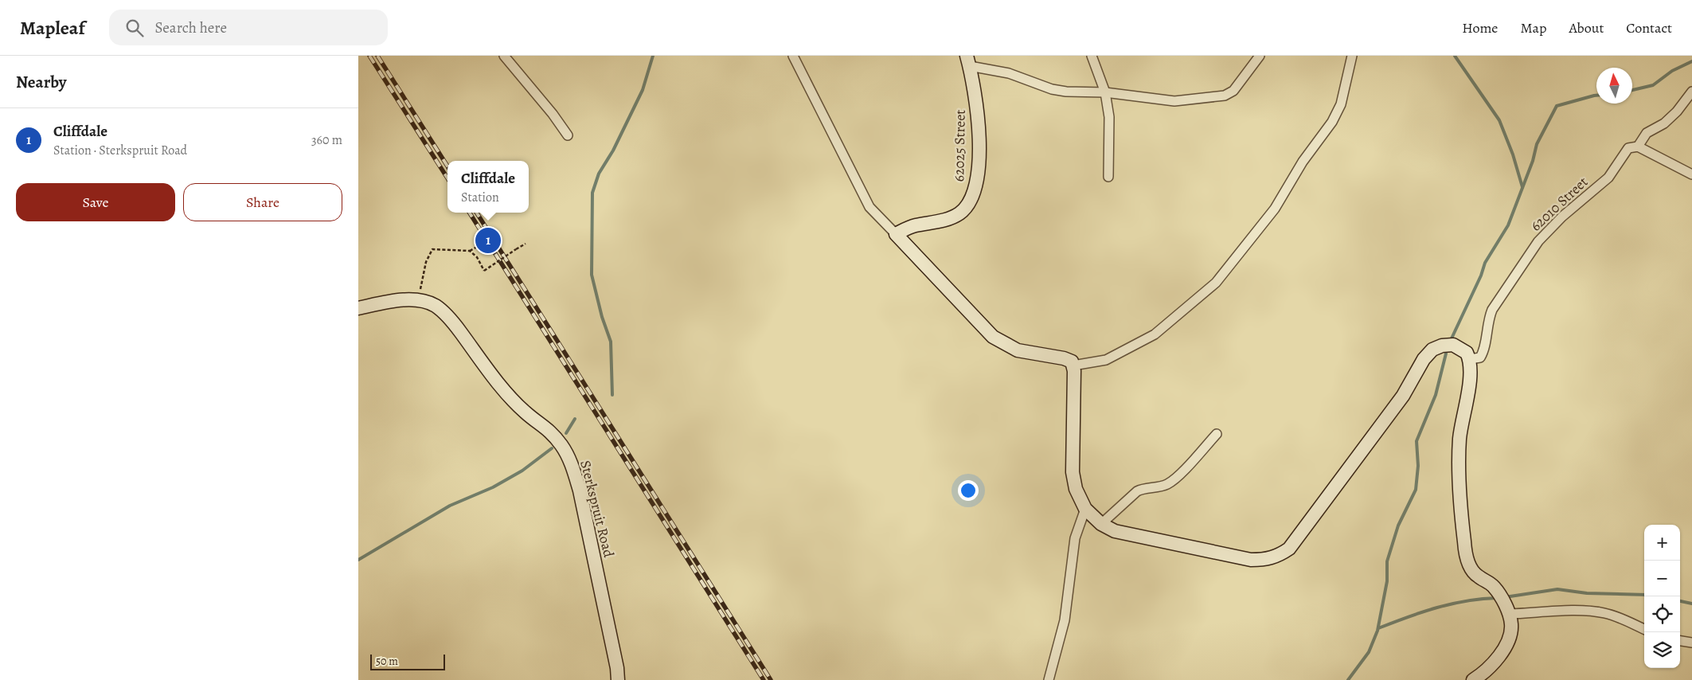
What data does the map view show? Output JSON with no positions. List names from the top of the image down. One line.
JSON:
{"streets":{"street":["62025 Street","62010 Street","Sterkspruit Road"]},"scale_bar":"50 m","north":"top","page":{"header":"Mapleaf","search":"Search here","nav":["Home","Map","About","Contact"],"heading":"Nearby","list":[{"mark":"1","name":"Cliffdale","note":"Station · Sterkspruit Road","value":"360 m"}],"popup":["Cliffdale","Station"],"buttons":["Save","Share"],"pins":"1","map_buttons":["+","−"],"scale":"50 m"}}
